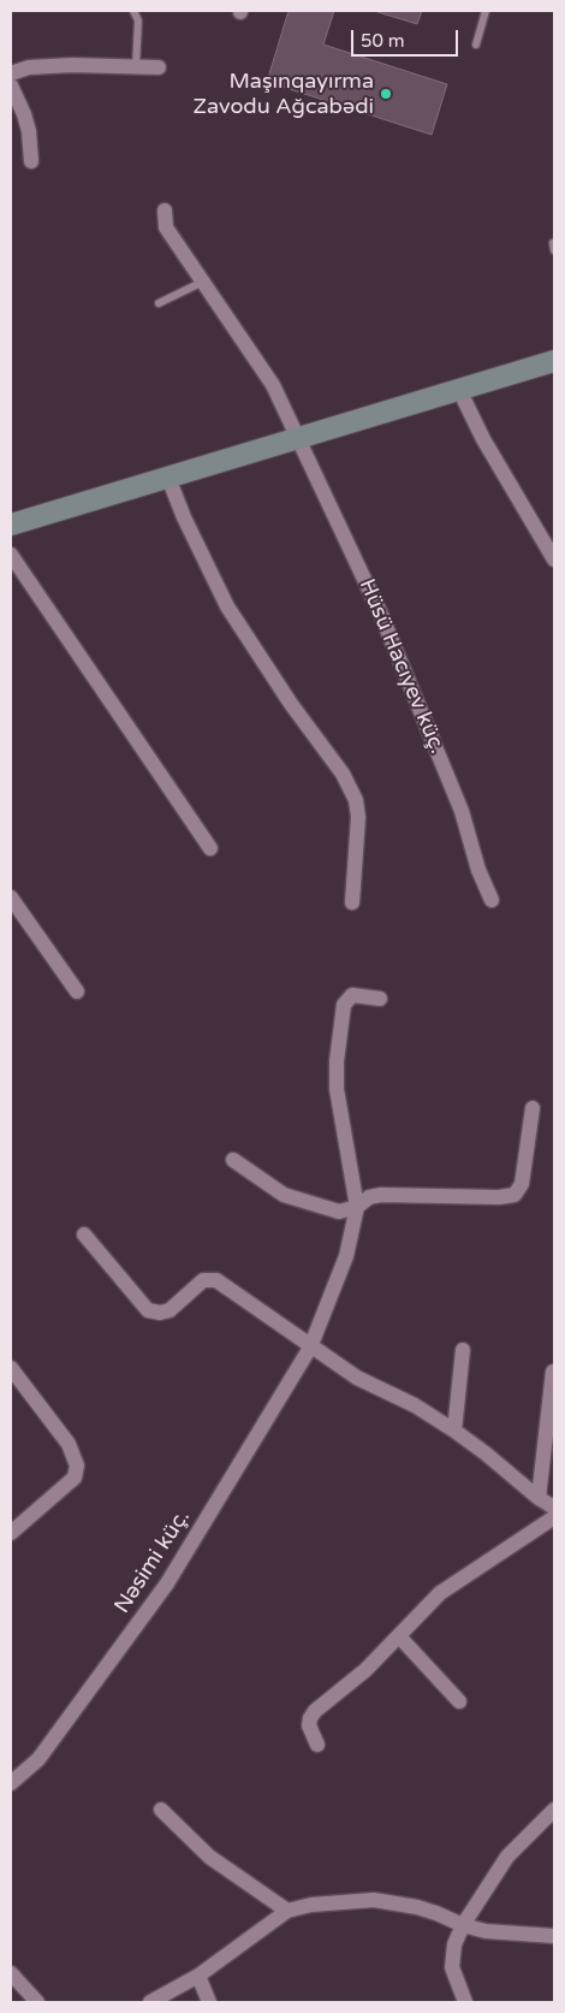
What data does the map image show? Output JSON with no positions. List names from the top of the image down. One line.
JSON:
{"streets":{"street":["Hüsü Hacıyev küç.","Nəsimi küç."]},"places":["Maşınqayırma Zavodu Ağcabədi"],"scale_bar":"50 m"}
